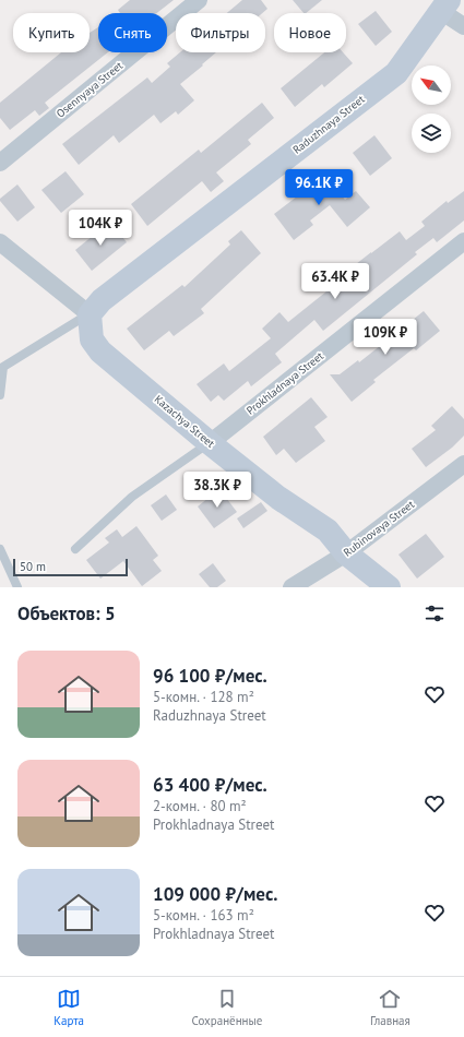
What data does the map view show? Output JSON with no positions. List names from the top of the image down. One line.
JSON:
{"streets":{"main road":["Raduzhnaya Street","Kazachya Street"],"street":["Osennyaya Street","Prokhladnaya Street","Rubinovaya Street"]},"crossings":[["Raduzhnaya Street","Kazachya Street"],["Prokhladnaya Street","Kazachya Street"],["Kazachya Street","Rubinovaya Street"]],"scale_bar":"50 m","north":"top left","page":{"chip":["Купить","Снять","Фильтры","Новое"],"price":["96.1K ₽","104K ₽","63.4K ₽","109K ₽","38.3K ₽"],"scale":"50 m","heading":"Объектов: 5","list":[{"name":"96 100 ₽/мес.","note":"5-комн. · 128 m² · Raduzhnaya Street"},{"name":"63 400 ₽/мес.","note":"2-комн. · 80 m² · Prokhladnaya Street"},{"name":"109 000 ₽/мес.","note":"5-комн. · 163 m² · Prokhladnaya Street"}],"tabs":["Карта","Сохранённые","Главная"]}}
